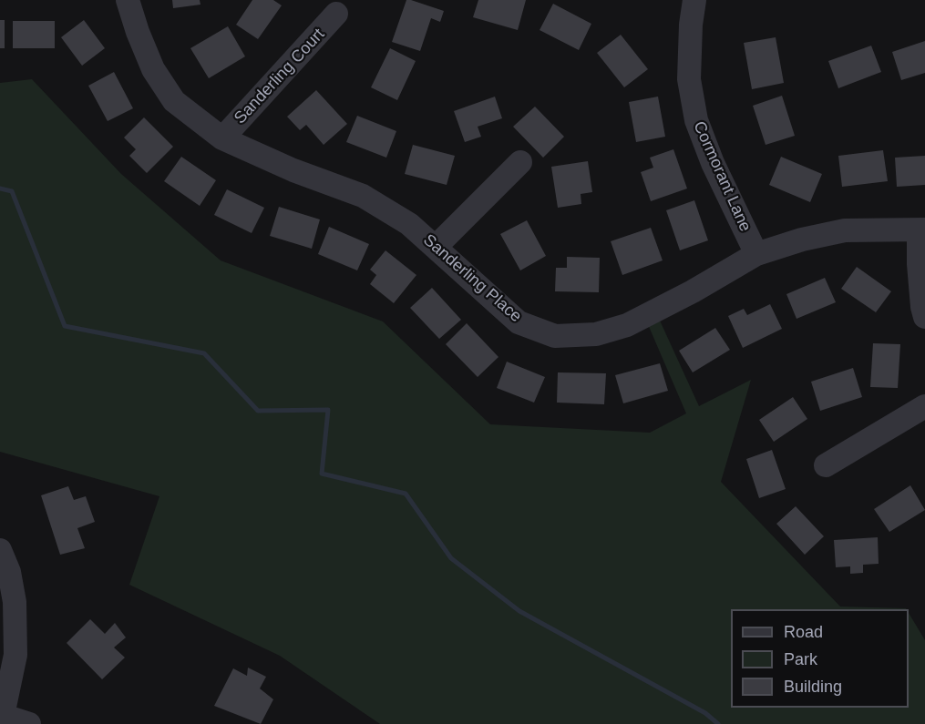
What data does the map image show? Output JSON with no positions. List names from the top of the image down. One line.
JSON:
{"streets":{"street":["Sanderling Court","Cormorant Lane","Sanderling Place"]},"crossings":[["Sanderling Court","Sanderling Place"],["Cormorant Lane","Sanderling Place"]],"legend":["Road","Park","Building"]}
